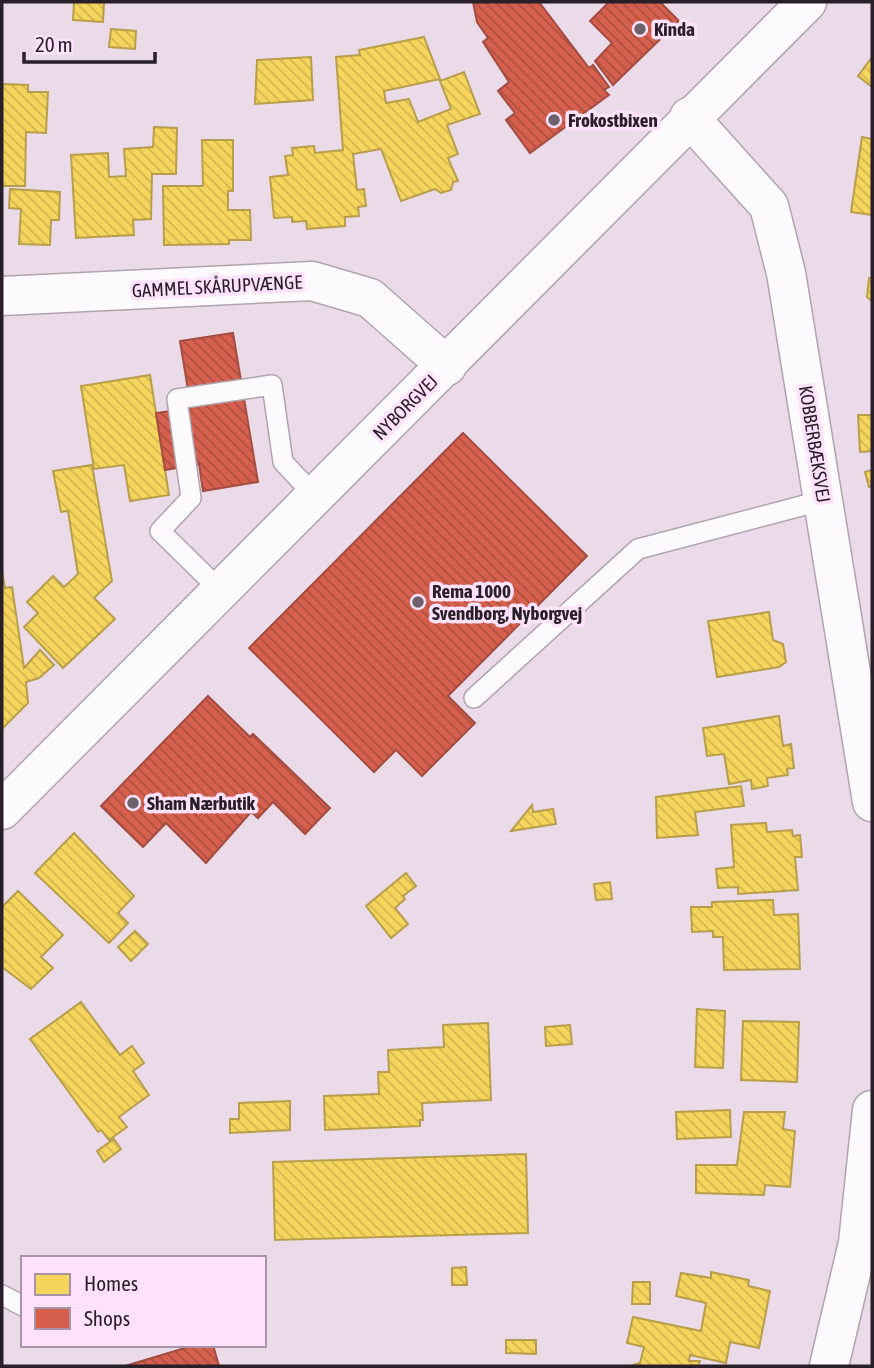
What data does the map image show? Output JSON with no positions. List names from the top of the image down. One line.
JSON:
{"streets":{"street":["GAMMEL SKÅRUPVÆNGE","NYBORGVEJ","KOBBERBÆKSVEJ"]},"crossings":[["GAMMEL SKÅRUPVÆNGE","NYBORGVEJ"],["NYBORGVEJ","KOBBERBÆKSVEJ"]],"places":["Kinda","Frokostbixen","Rema 1000 Svendborg, Nyborgvej","Sham Nærbutik"],"legend":["Homes","Shops"],"scale_bar":"20 m"}
